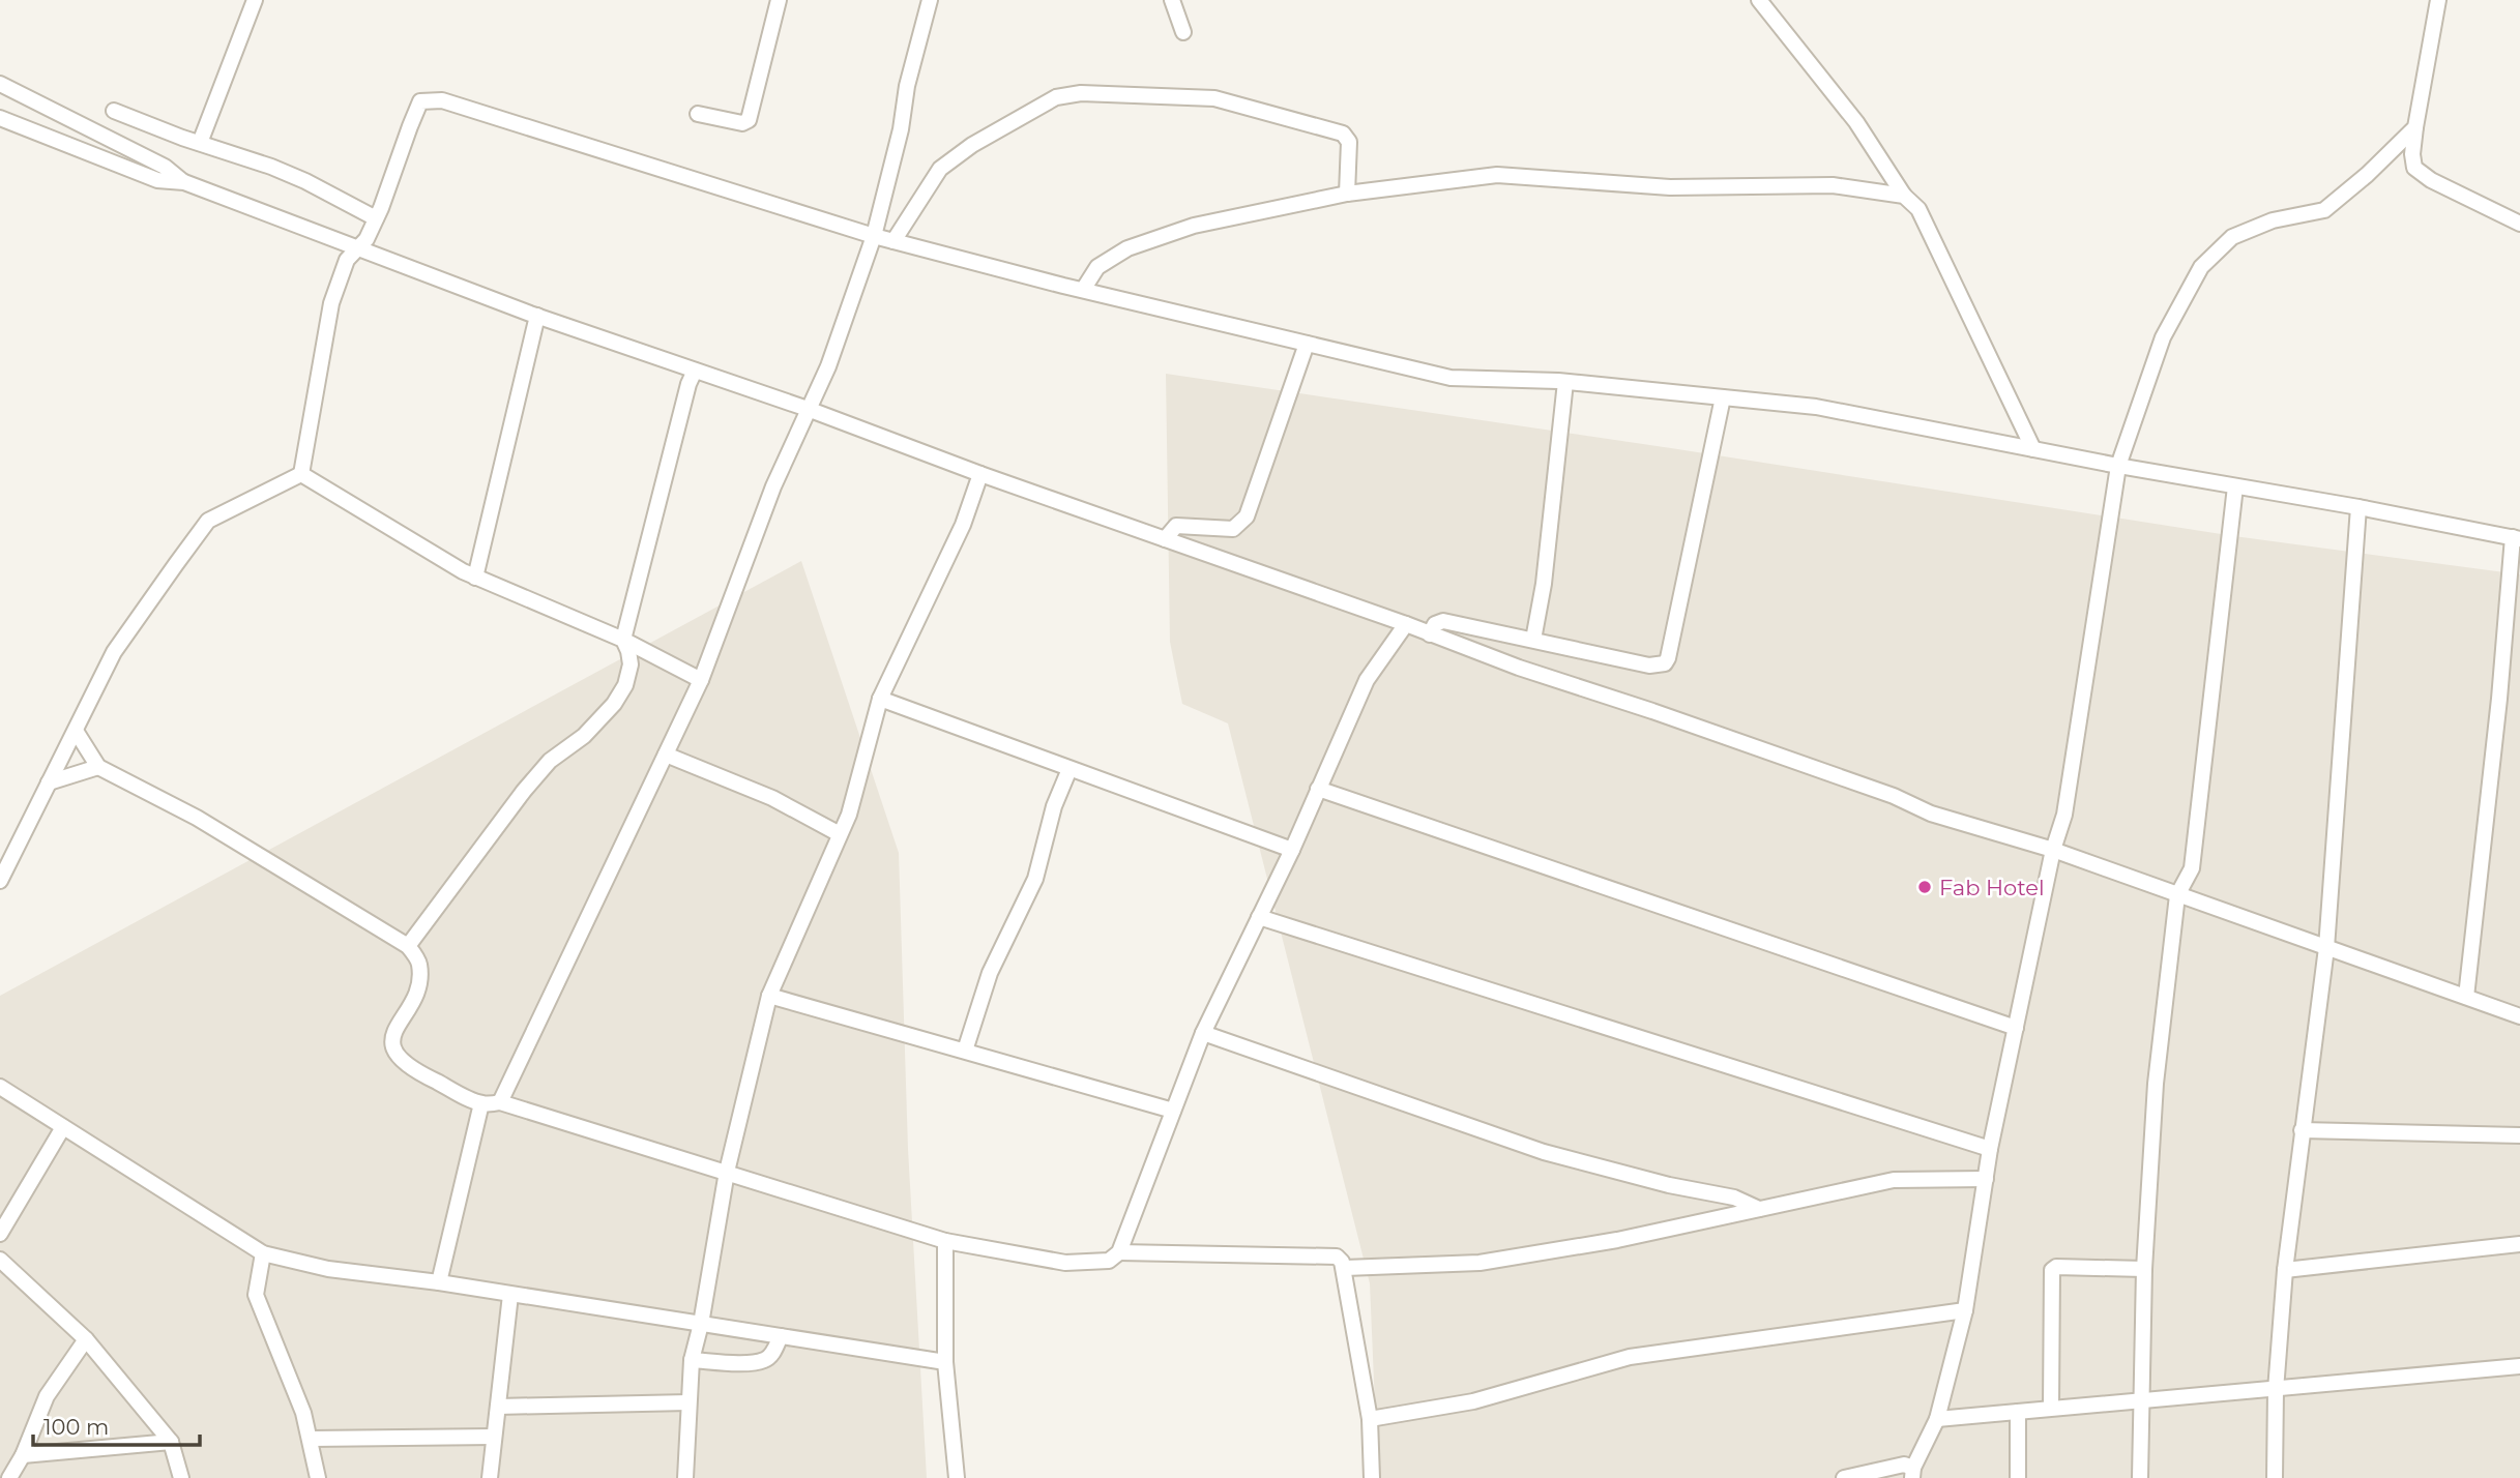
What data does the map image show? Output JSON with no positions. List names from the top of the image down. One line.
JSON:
{"places":["Fab Hotel"],"scale_bar":"100 m"}
